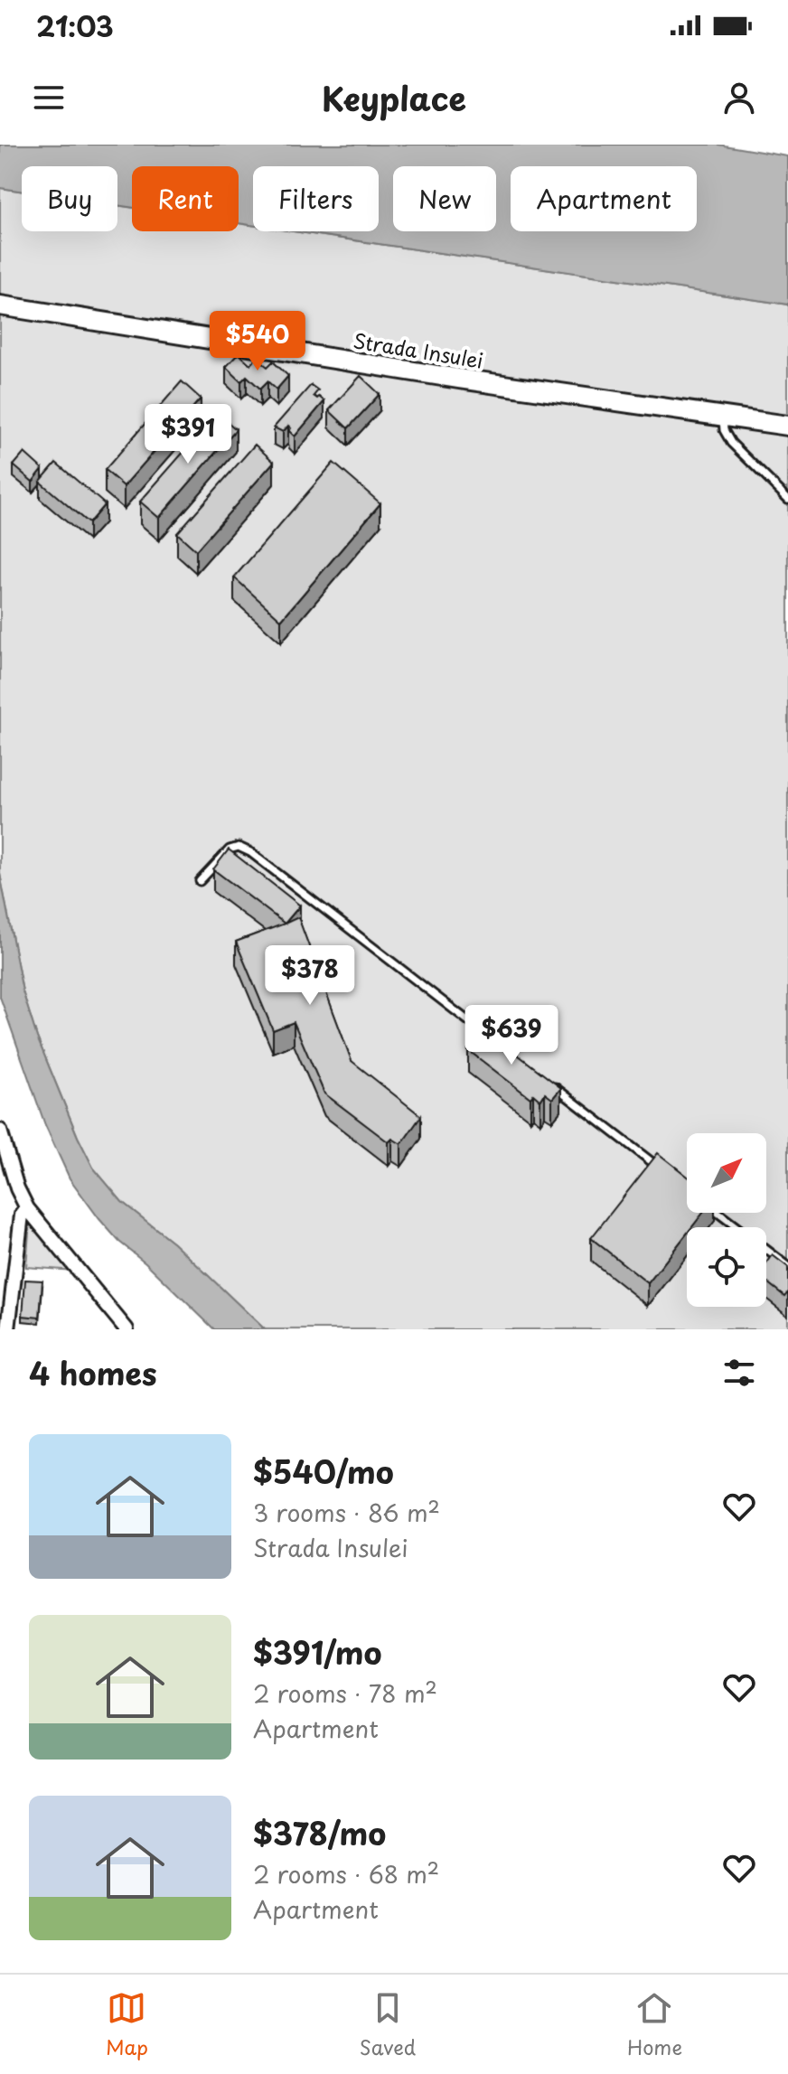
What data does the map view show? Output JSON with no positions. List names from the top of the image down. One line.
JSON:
{"streets":{"street":["Strada Insulei"]},"north":"top right","page":{"status":"21:03","header":"Keyplace","chip":["Buy","Rent","Filters","New","Apartment"],"price":["$540","$391","$378","$639"],"heading":"4 homes","list":[{"name":"$540/mo","note":"3 rooms · 86 m² · Strada Insulei"},{"name":"$391/mo","note":"2 rooms · 78 m² · Apartment"},{"name":"$378/mo","note":"2 rooms · 68 m² · Apartment"}],"tabs":["Map","Saved","Home"]}}
